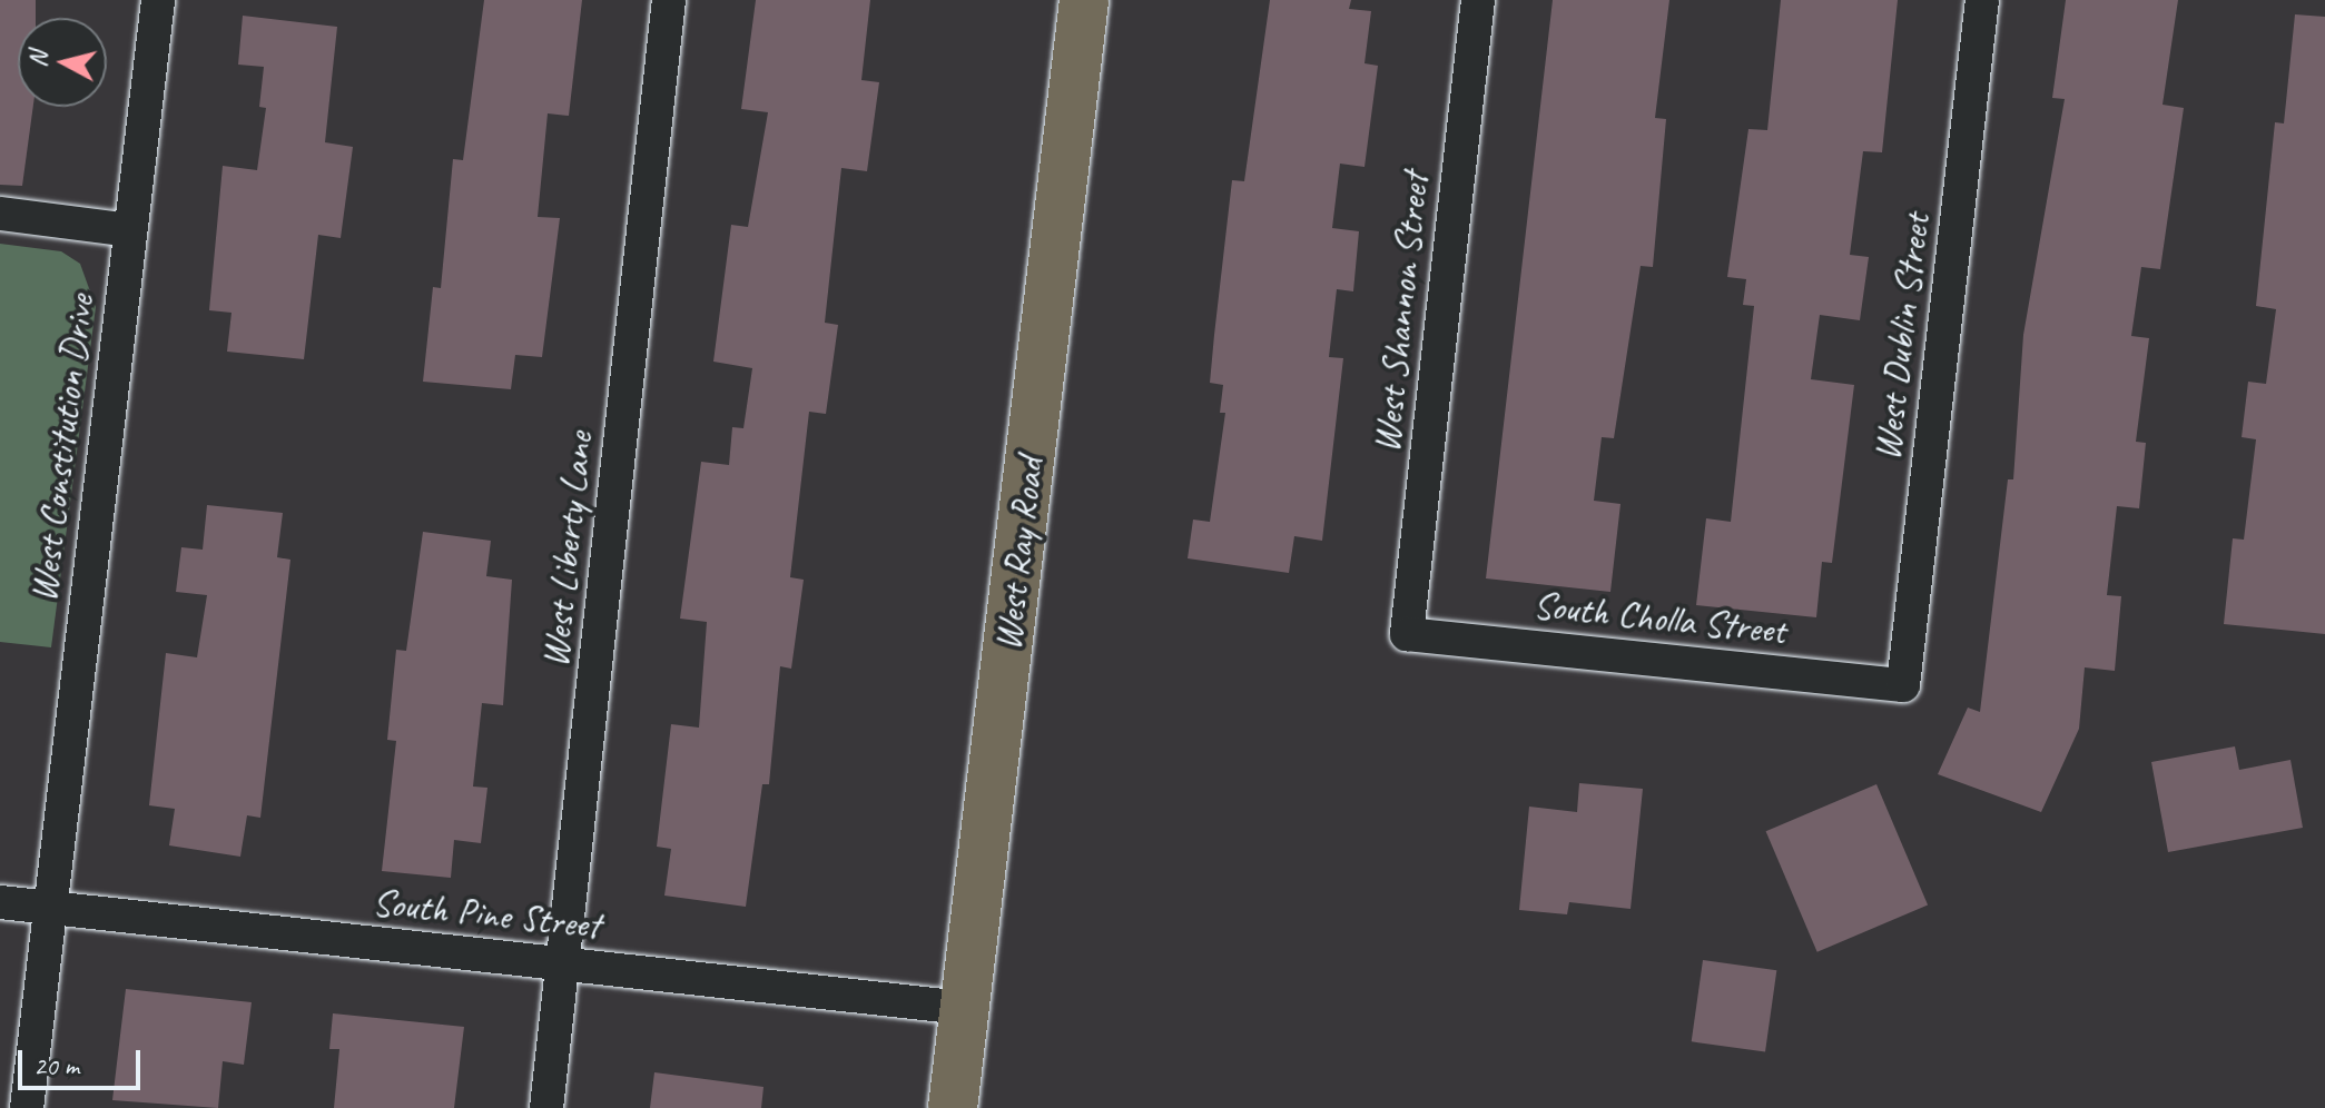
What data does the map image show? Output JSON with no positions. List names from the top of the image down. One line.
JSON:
{"streets":{"main road":["West Ray Road"],"street":["West Shannon Street","West Dublin Street","West Constitution Drive","West Liberty Lane","South Cholla Street","South Pine Street"]},"crossings":[["West Shannon Street","South Cholla Street"],["West Dublin Street","South Cholla Street"],["West Constitution Drive","South Pine Street"],["West Liberty Lane","South Pine Street"],["West Ray Road","South Pine Street"]],"scale_bar":"20 m","north":"left"}
